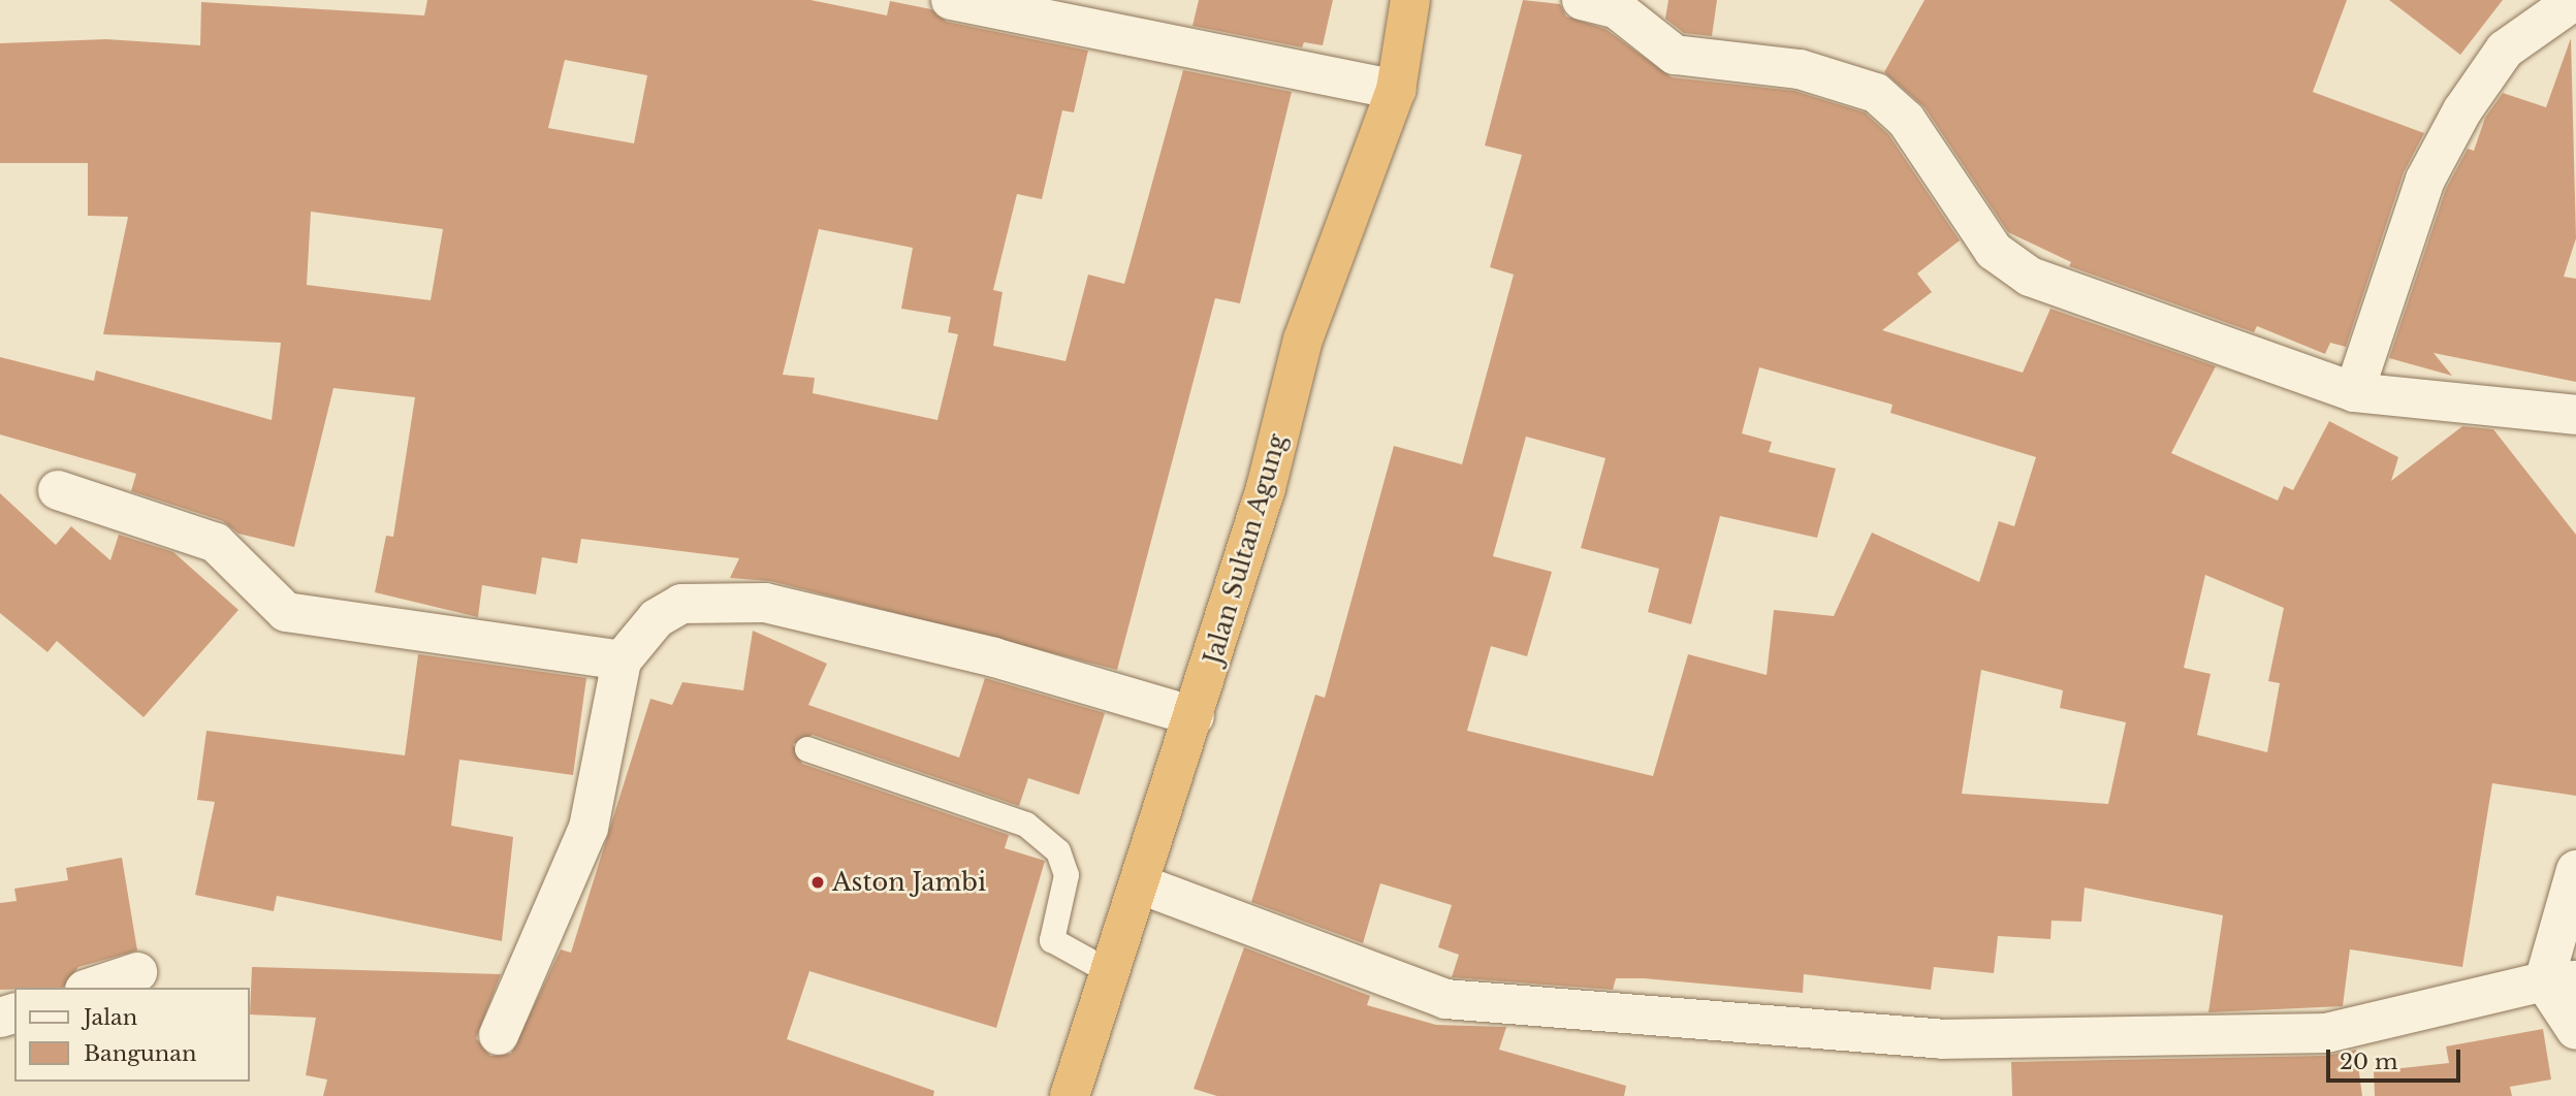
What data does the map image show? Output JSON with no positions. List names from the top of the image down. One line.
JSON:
{"streets":{"highway":["Jalan Sultan Agung"]},"places":["Aston Jambi"],"legend":["Jalan","Bangunan"],"scale_bar":"20 m"}
